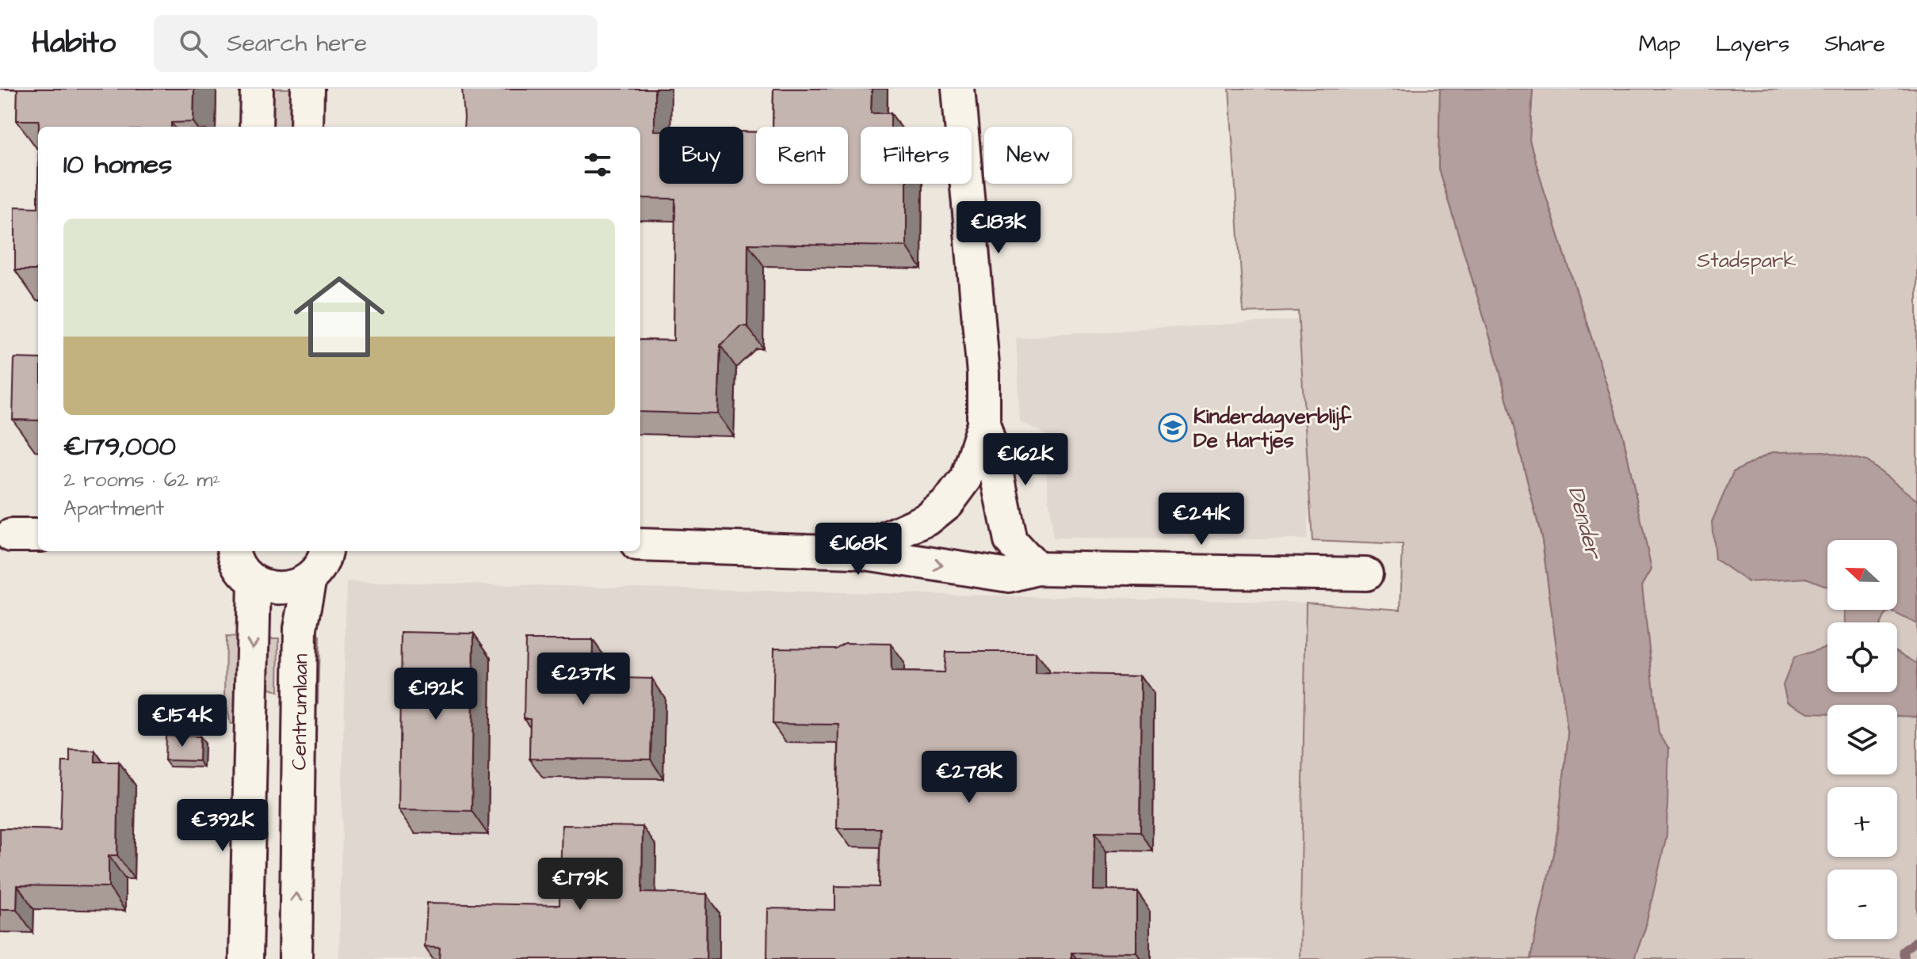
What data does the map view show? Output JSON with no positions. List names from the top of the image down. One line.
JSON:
{"streets":{"street":["Centrumlaan"]},"water":["Dender"],"parks":["Stadspark"],"places":{"school or university":["Kinderdagverblijf De Hartjes"]},"north":"left","page":{"header":"Habito","search":"Search here","nav":["Map","Layers","Share"],"chip":["Buy","Rent","Filters","New"],"heading":"10 homes","price":["€183K","€162K","€241K","€168K","€237K","€192K","€154K","€278K","€392K","€179K"],"list":[{"name":"€179,000","note":"2 rooms · 62 m² · Apartment"}],"map_buttons":["+","−"]}}
